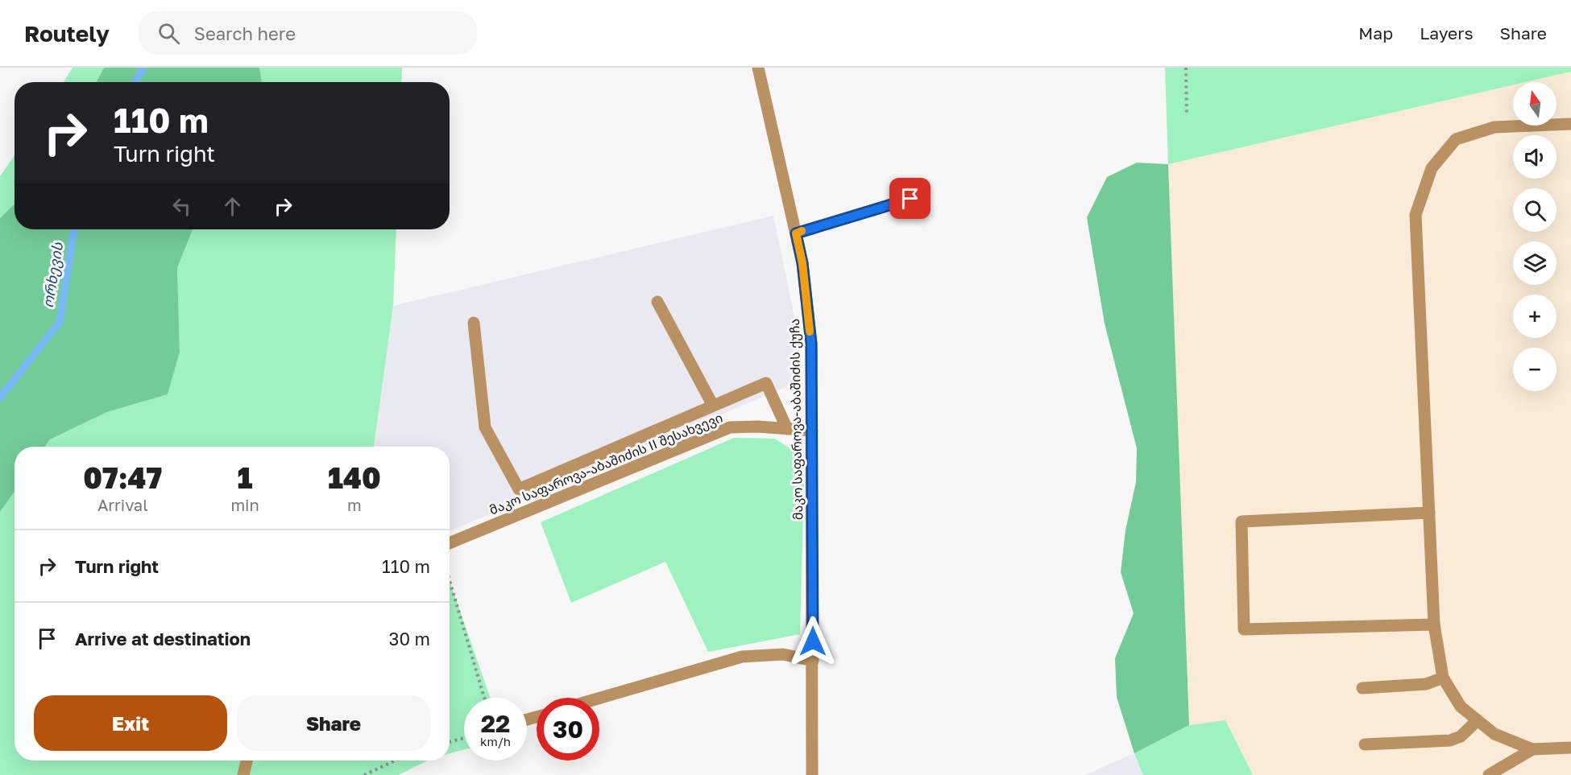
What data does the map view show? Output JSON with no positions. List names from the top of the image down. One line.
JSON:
{"streets":{"street":["მაკო საფაროვა-აბაშიძის ქუჩა","მაკო საფაროვა-აბაშიძის II შესახვევი"]},"crossings":[["მაკო საფაროვა-აბაშიძის ქუჩა","მაკო საფაროვა-აბაშიძის II შესახვევი"]],"water":["ორხევის"],"north":"top","page":{"header":"Routely","search":"Search here","nav":["Map","Layers","Share"],"map_buttons":["+","−"],"turn":["110 m","Turn right"],"eta":["07:47","Arrival","1","min","140","m"],"list":[{"name":"Turn right","value":"110 m"},{"name":"Arrive at destination","value":"30 m"}],"buttons":["Exit","Share"],"speed":"22 km/h","limit":"30"}}
